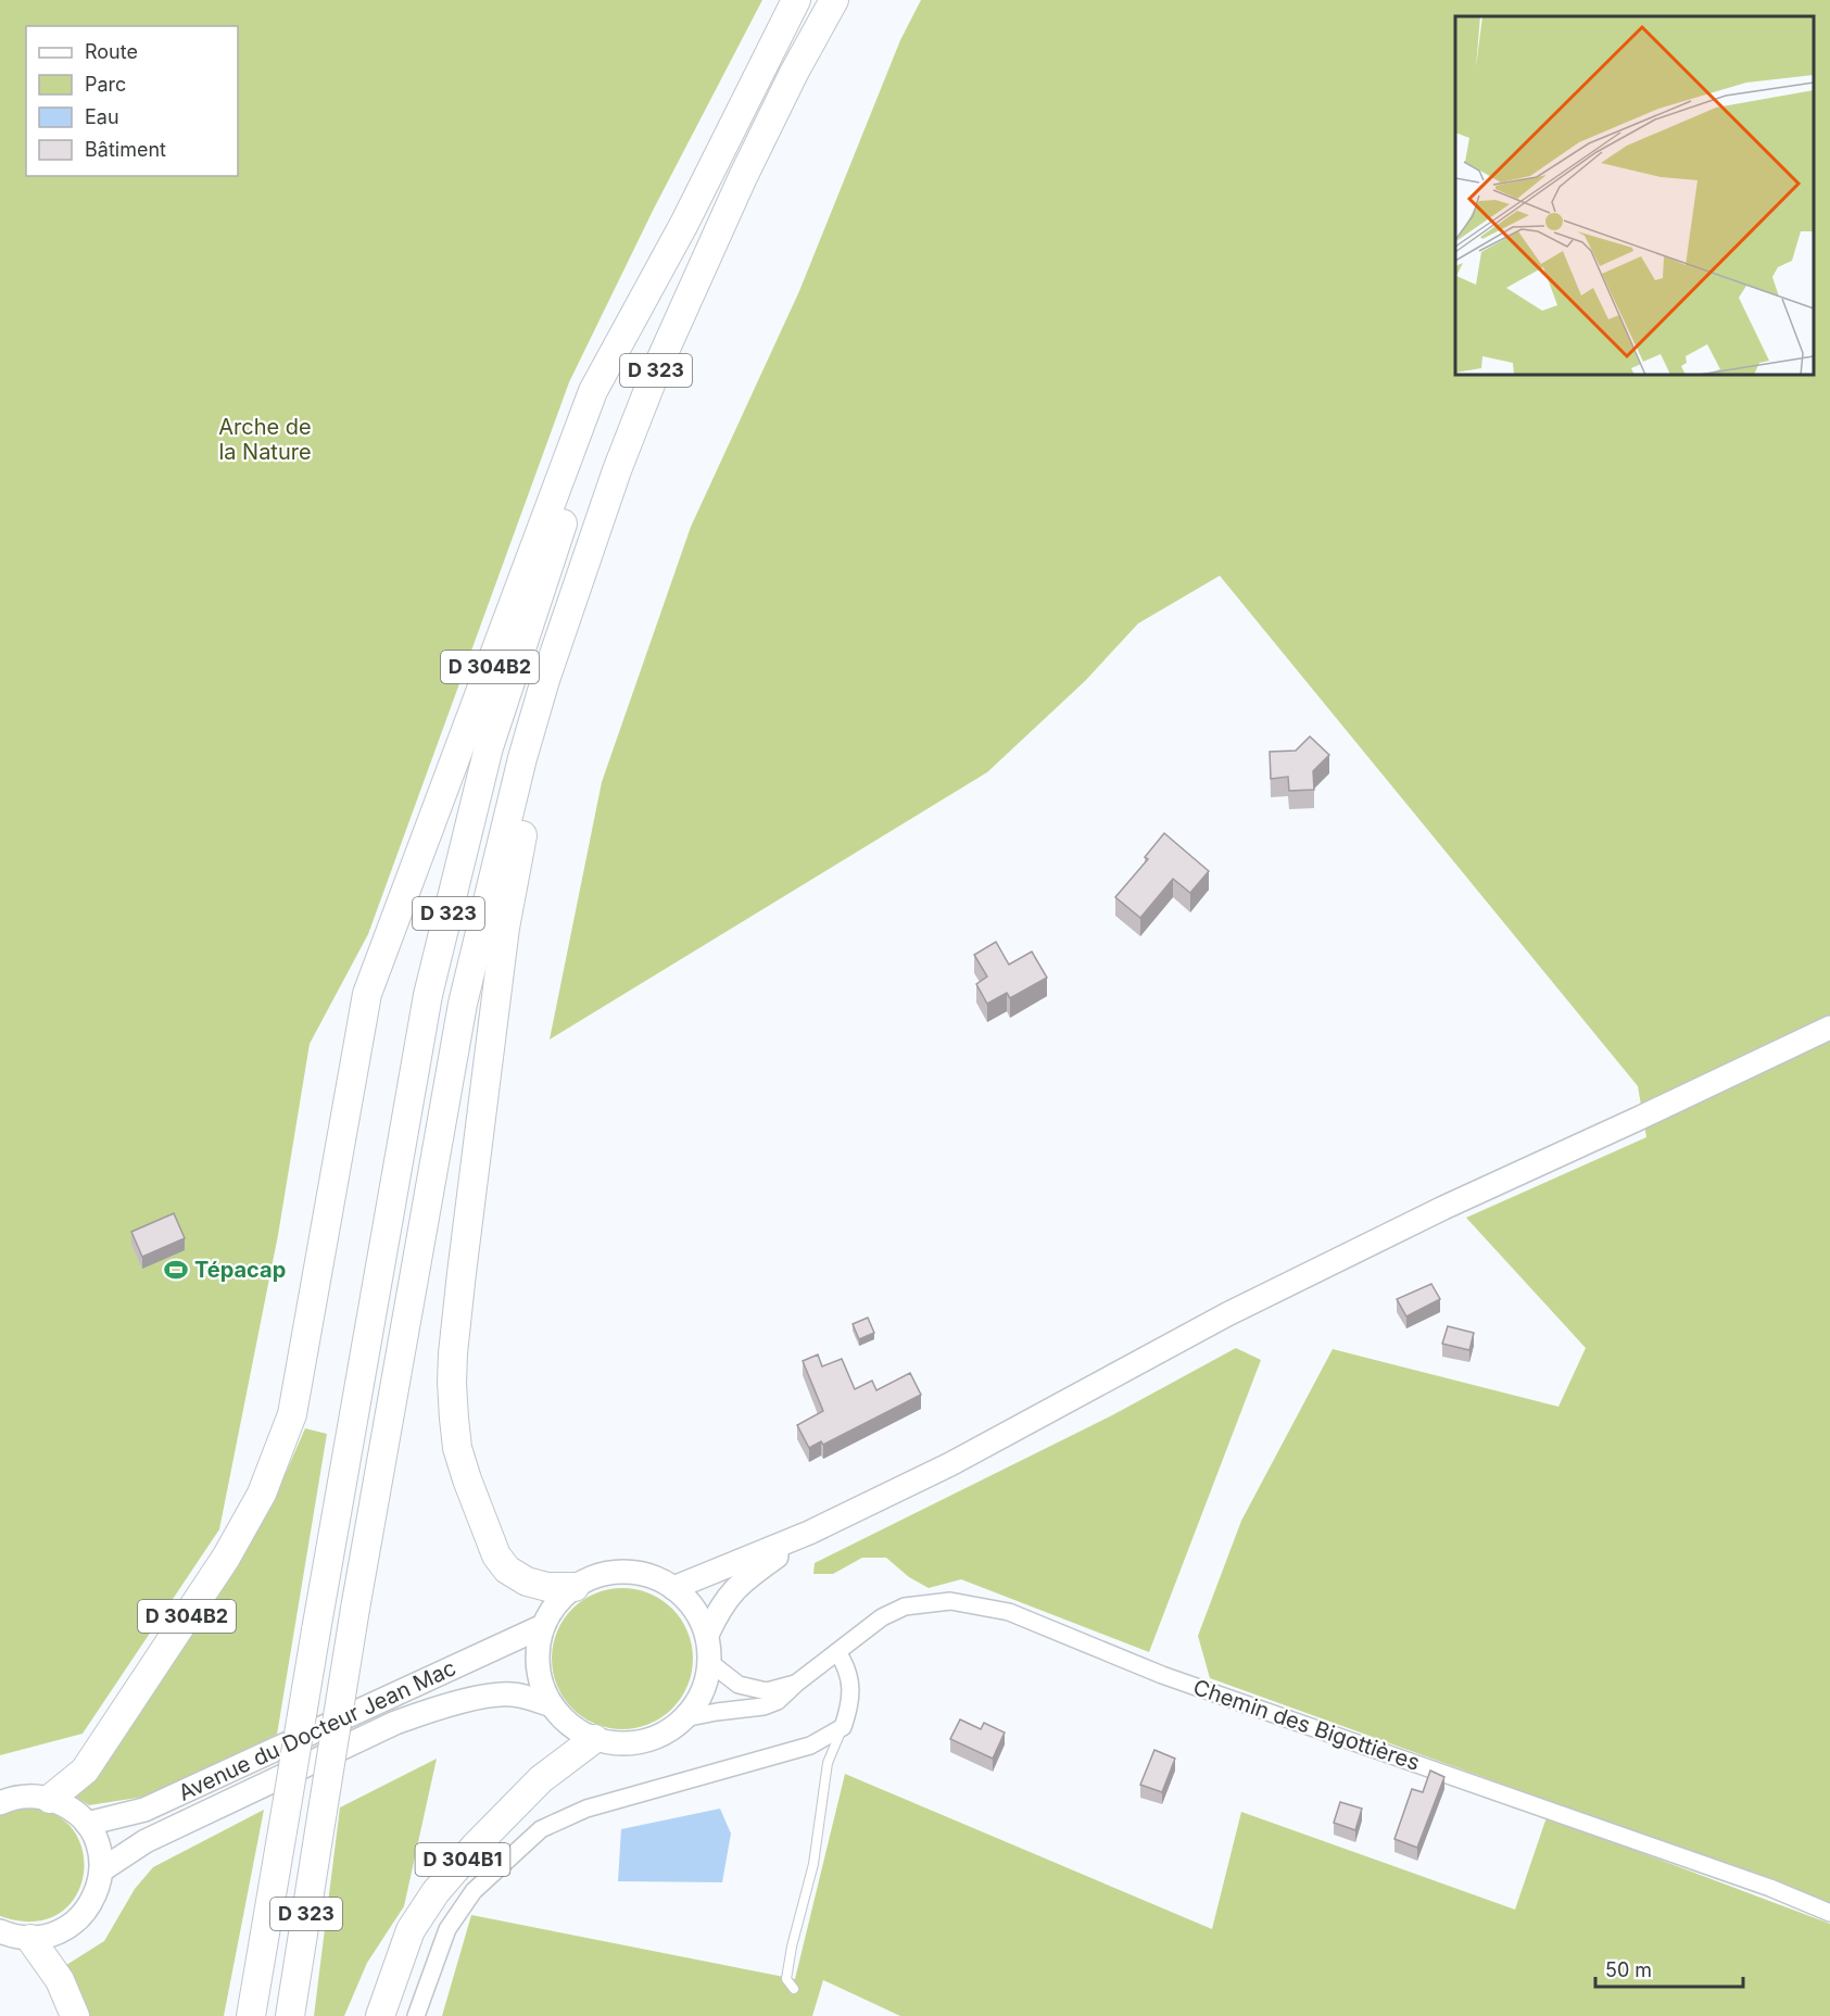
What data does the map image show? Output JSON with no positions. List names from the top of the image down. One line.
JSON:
{"streets":{"highway":["D 323","D 304B2","D 304B1"],"main road":["Avenue du Docteur Jean Mac"],"street":["Chemin des Bigottières"]},"crossings":[["D 323","D 304B2"],["Chemin des Bigottières","Avenue du Docteur Jean Mac"],["Chemin des Bigottières","D 304B1"],["Avenue du Docteur Jean Mac","D 304B1"]],"parks":["Arche de la Nature"],"places":{"sports":["Tépacap"]},"legend":["Route","Parc","Eau","Bâtiment"],"scale_bar":"50 m"}
